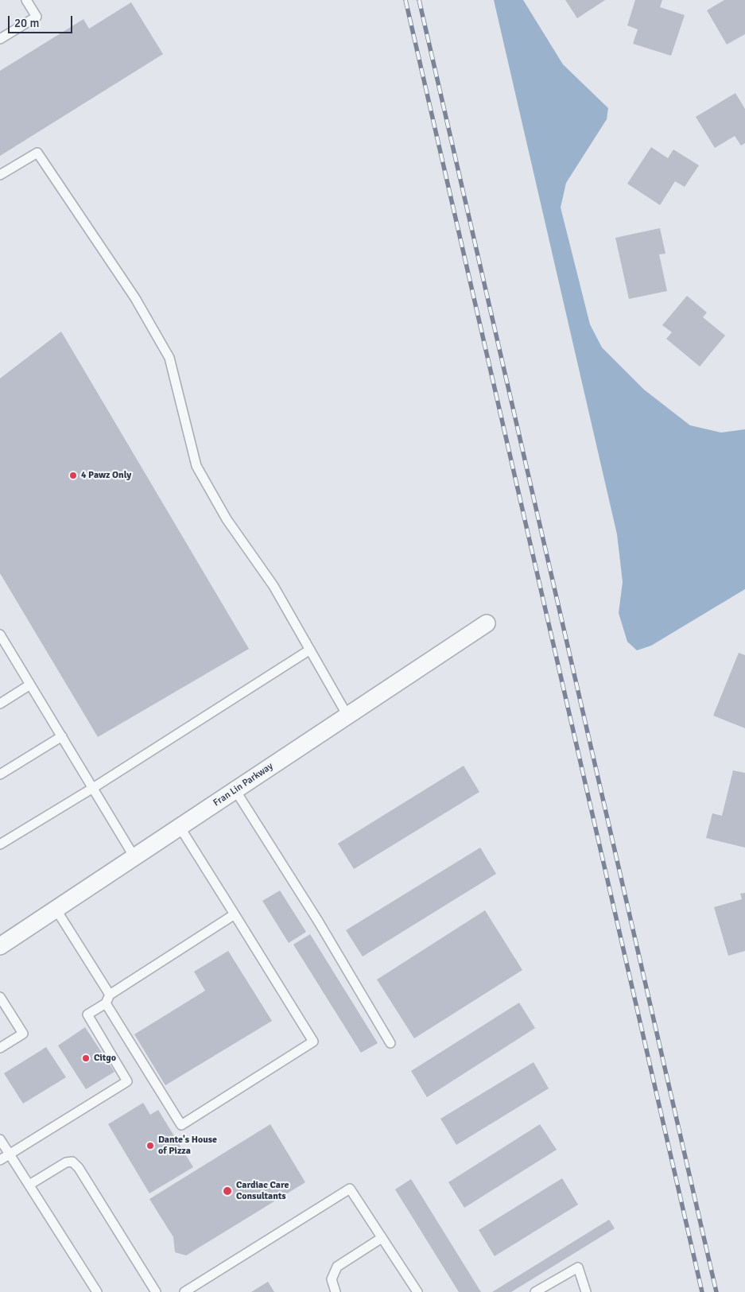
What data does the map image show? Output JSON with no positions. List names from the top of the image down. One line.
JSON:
{"streets":{"street":["Fran Lin Parkway"]},"places":["4 Pawz Only","Citgo","Dante's House of Pizza","Cardiac Care Consultants"],"scale_bar":"20 m"}
